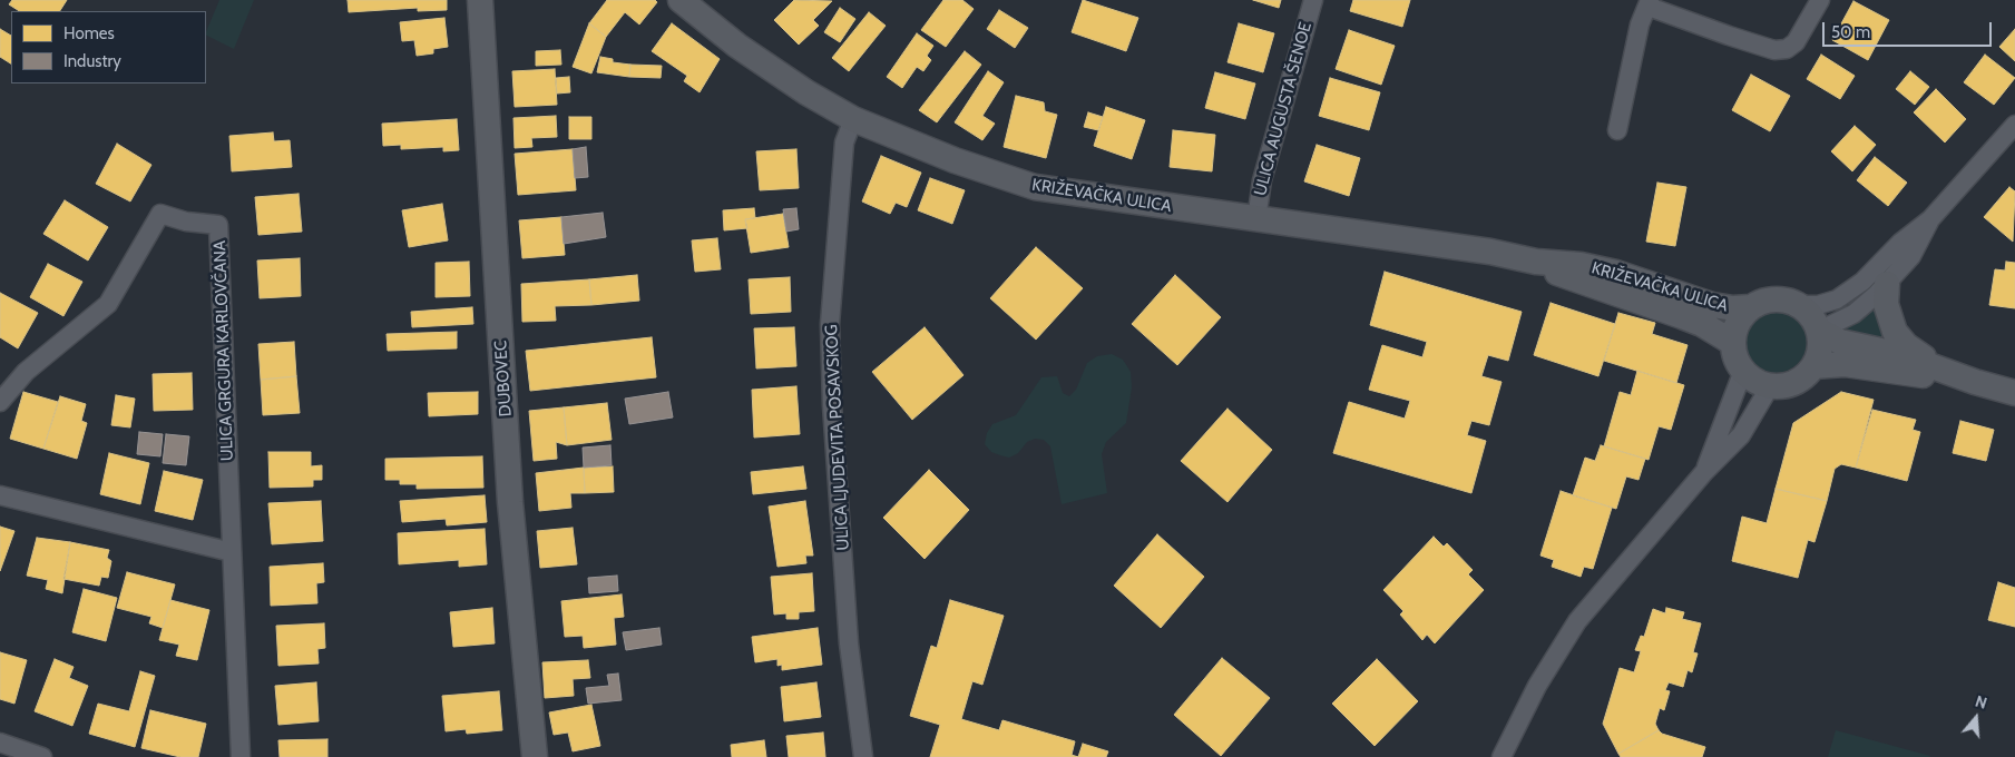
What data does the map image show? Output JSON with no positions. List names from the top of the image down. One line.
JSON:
{"streets":{"main road":["KRIŽEVAČKA ULICA","DUBOVEC"],"street":["ULICA AUGUSTA ŠENOE","ULICA GRGURA KARLOVČANA","ULICA LJUDEVITA POSAVSKOG"]},"crossings":[["ULICA AUGUSTA ŠENOE","KRIŽEVAČKA ULICA"],["KRIŽEVAČKA ULICA","ULICA LJUDEVITA POSAVSKOG"]],"legend":["Homes","Industry"],"scale_bar":"50 m","north":"top"}
